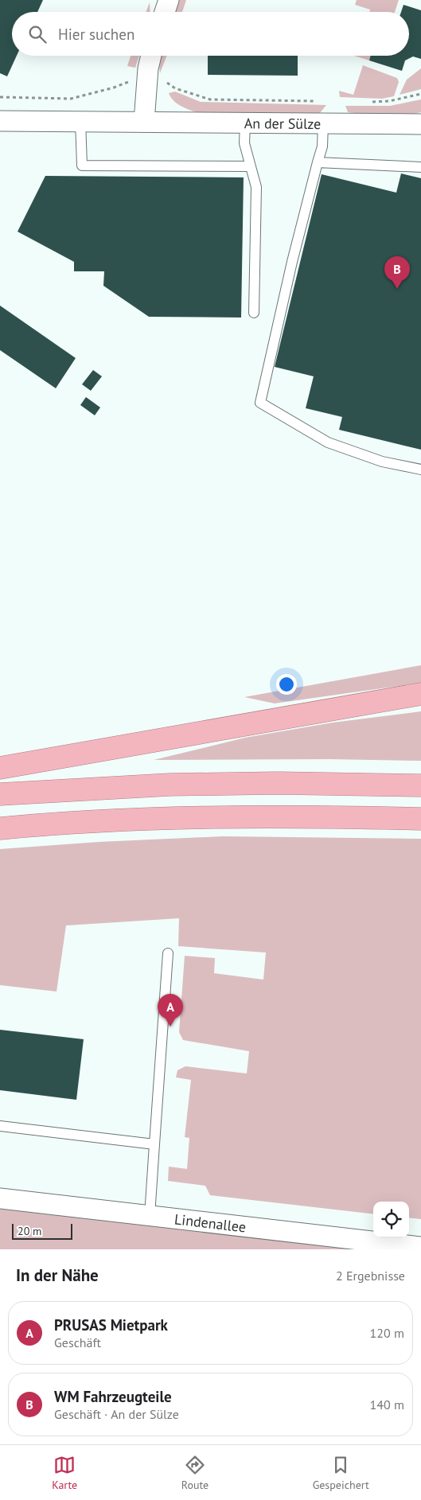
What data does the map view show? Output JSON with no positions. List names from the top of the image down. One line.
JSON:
{"streets":{"street":["An der Sülze","Lindenallee"]},"scale_bar":"20 m","page":{"search":"Hier suchen","pins":["B","A"],"scale":"20 m","heading":["In der Nähe","2 Ergebnisse"],"list":[{"mark":"A","name":"PRUSAS Mietpark","note":"Geschäft","value":"120 m"},{"mark":"B","name":"WM Fahrzeugteile","note":"Geschäft · An der Sülze","value":"140 m"}],"nav":["Karte","Route","Gespeichert"]}}
